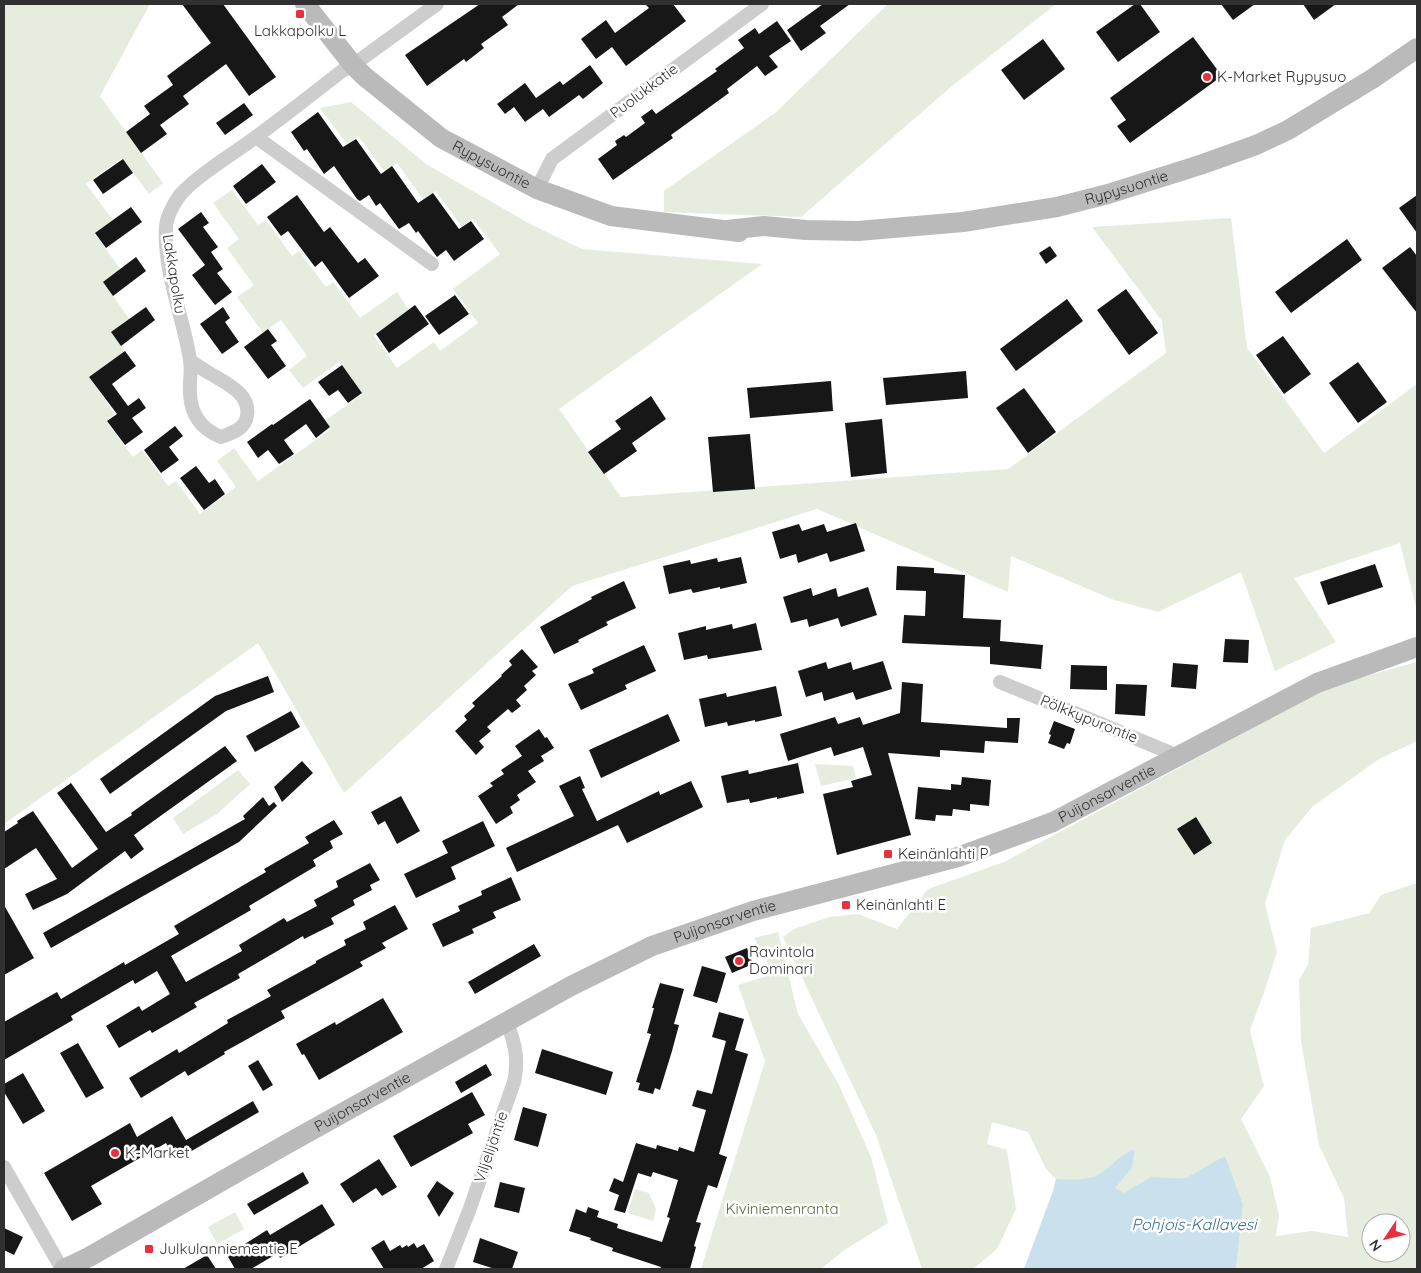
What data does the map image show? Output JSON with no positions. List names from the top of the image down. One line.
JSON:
{"streets":{"main road":["Rypysuontie","Puijonsarventie"],"street":["Puolukkatie","Lakkapolku","Pölkkypurontie","Viljelijäntie"]},"crossings":[["Puolukkatie","Rypysuontie"],["Rypysuontie","Lakkapolku"],["Pölkkypurontie","Puijonsarventie"],["Puijonsarventie","Viljelijäntie"]],"water":["Pohjois-Kallavesi"],"parks":["Kiviniemenranta"],"places":{"transit":["Lakkapolku L","Keinänlahti P","Keinänlahti E","Julkulanniementie E"],"other":["K-Market Rypysuo","Ravintola Dominari","K-Market"]},"north":"bottom left"}
